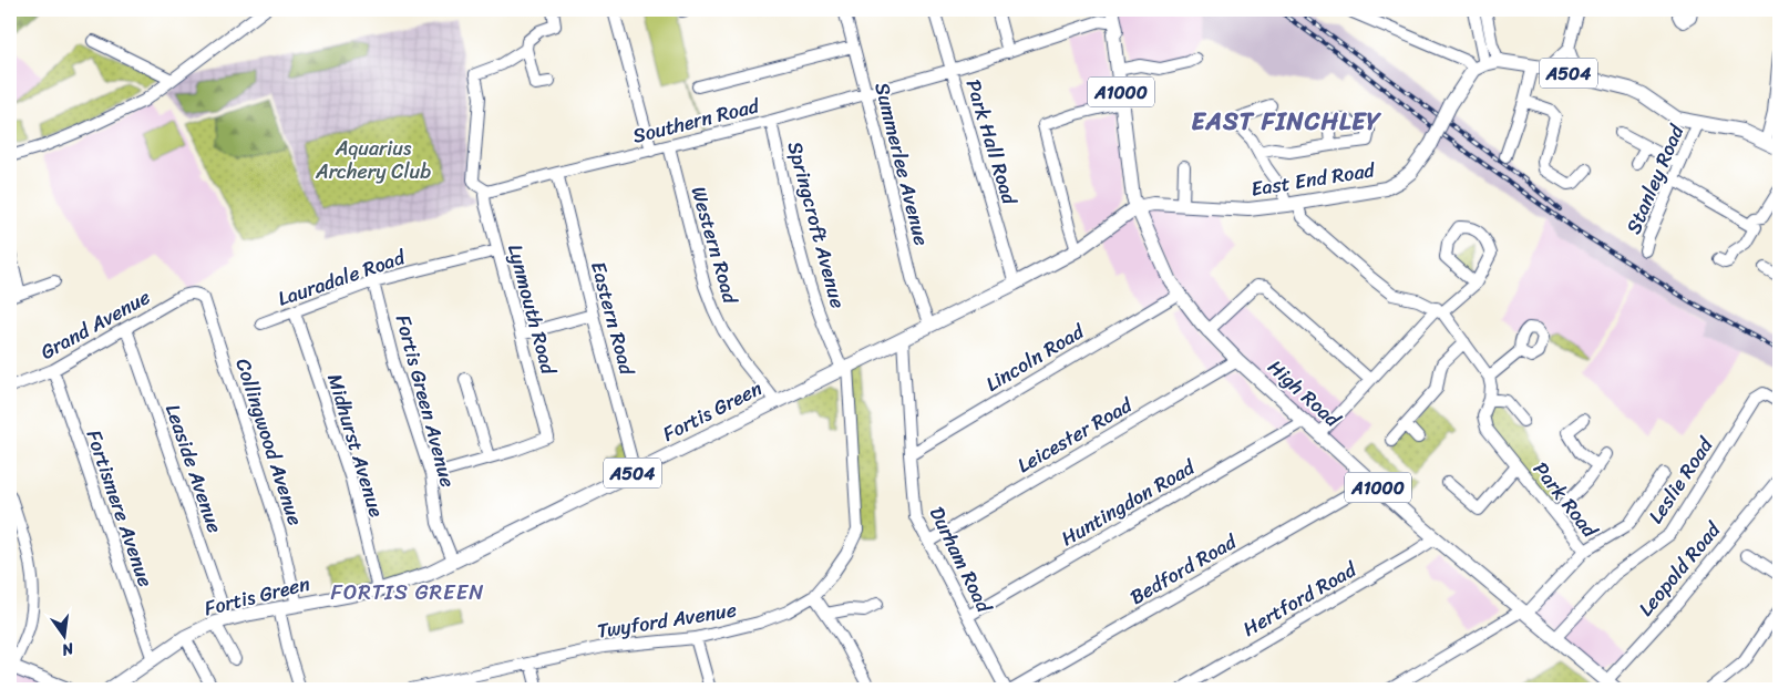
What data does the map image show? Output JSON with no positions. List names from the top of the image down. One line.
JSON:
{"streets":{"main road":["A504","A1000","East End Road","High Road","Fortis Green"],"street":["Southern Road","Park Hall Road","Summerlee Avenue","Stanley Road","Springcroft Avenue","Western Road","Lauradale Road","Lynmouth Road","Eastern Road","Grand Avenue","Lincoln Road","Fortis Green Avenue","Leicester Road","Collingwood Avenue","Midhurst Avenue","Leaside Avenue","Leslie Road","Park Road","Huntingdon Road","Fortismere Avenue","Durham Road","Bedford Road","Leopold Road","Hertford Road","Twyford Avenue"]},"crossings":[["A504","East End Road"],["A504","Stanley Road"],["Southern Road","Park Hall Road"],["Southern Road","Summerlee Avenue"],["Southern Road","Springcroft Avenue"],["Southern Road","Western Road"],["Southern Road","Lynmouth Road"],["Southern Road","Eastern Road"],["Southern Road","High Road"],["Park Hall Road","Fortis Green"],["Summerlee Avenue","Fortis Green"],["East End Road","High Road"],["East End Road","Fortis Green"],["Springcroft Avenue","Fortis Green"],["Springcroft Avenue","Twyford Avenue"],["Western Road","Fortis Green"],["Lauradale Road","Lynmouth Road"],["Lauradale Road","Fortis Green Avenue"],["Lauradale Road","Midhurst Avenue"],["Eastern Road","Fortis Green"],["Grand Avenue","Collingwood Avenue"],["Grand Avenue","Leaside Avenue"],["Grand Avenue","Fortismere Avenue"],["Lincoln Road","High Road"],["Lincoln Road","Durham Road"],["High Road","Fortis Green"],["High Road","Leicester Road"],["High Road","Leslie Road"],["High Road","Park Road"],["High Road","Huntingdon Road"],["High Road","Bedford Road"],["High Road","Leopold Road"],["High Road","Hertford Road"],["Fortis Green Avenue","Fortis Green"],["Fortis Green","Collingwood Avenue"],["Fortis Green","Midhurst Avenue"],["Fortis Green","Leaside Avenue"],["Fortis Green","Fortismere Avenue"],["Fortis Green","Durham Road"],["Fortis Green","Twyford Avenue"],["Leicester Road","Durham Road"],["Huntingdon Road","Durham Road"]],"districts":["EAST FINCHLEY","FORTIS GREEN"],"parks":["Aquarius Archery Club"],"north":"bottom"}
